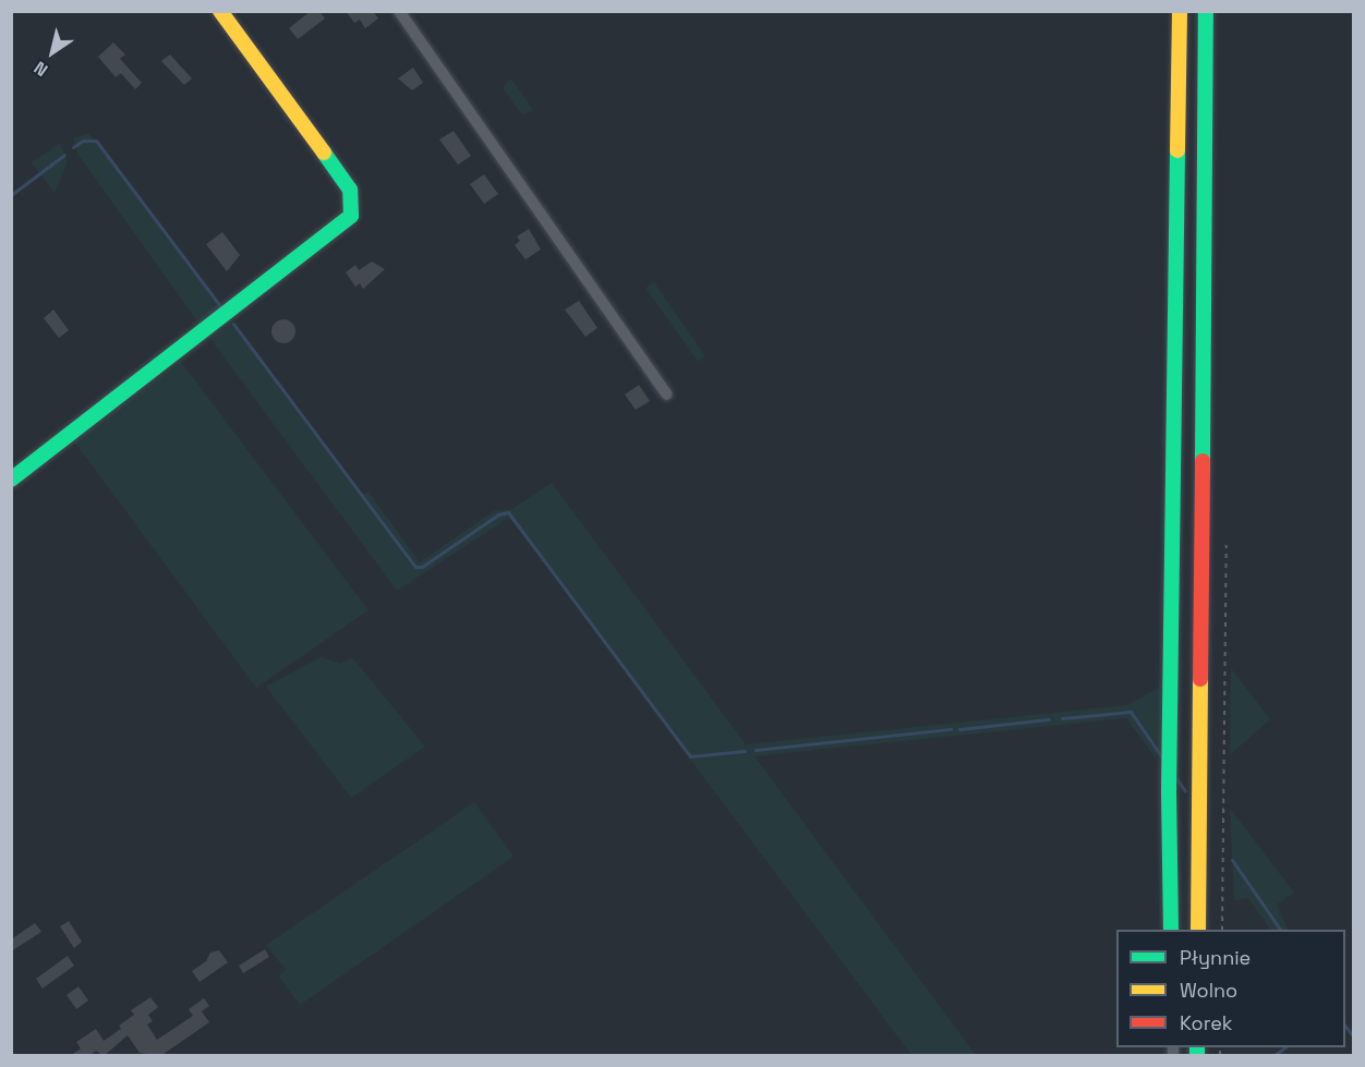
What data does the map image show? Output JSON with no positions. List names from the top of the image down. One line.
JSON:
{"legend":["Płynnie","Wolno","Korek"],"north":"bottom left"}
